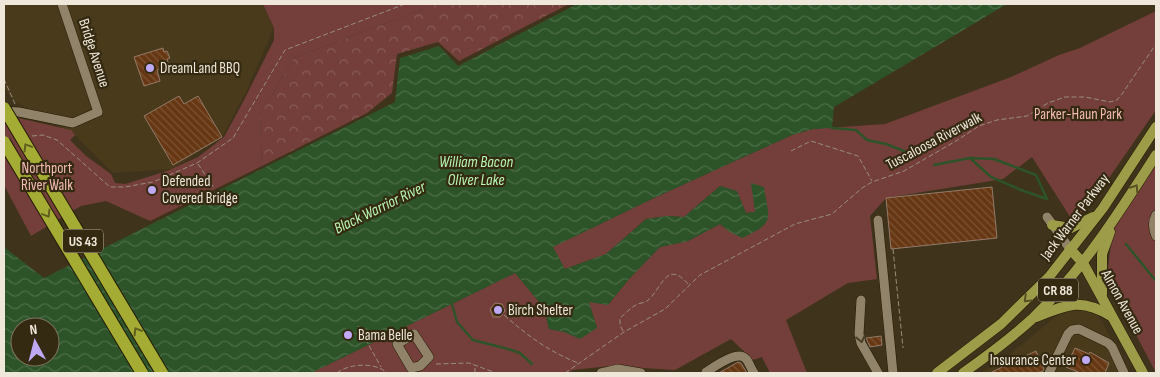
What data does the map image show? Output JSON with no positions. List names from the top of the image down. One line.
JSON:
{"streets":{"highway":["US 43"],"main road":["Jack Warner Parkway","CR 88","Almon Avenue"],"street":["Bridge Avenue"],"path":["Tuscaloosa Riverwalk"]},"crossings":[["Jack Warner Parkway","Almon Avenue"]],"water":["William Bacon Oliver Lake","Black Warrior River"],"parks":["Parker-Haun Park","Northport River Walk"],"places":["DreamLand BBQ","Defended Covered Bridge","Birch Shelter","Bama Belle","Insurance Center"],"north":"top"}
